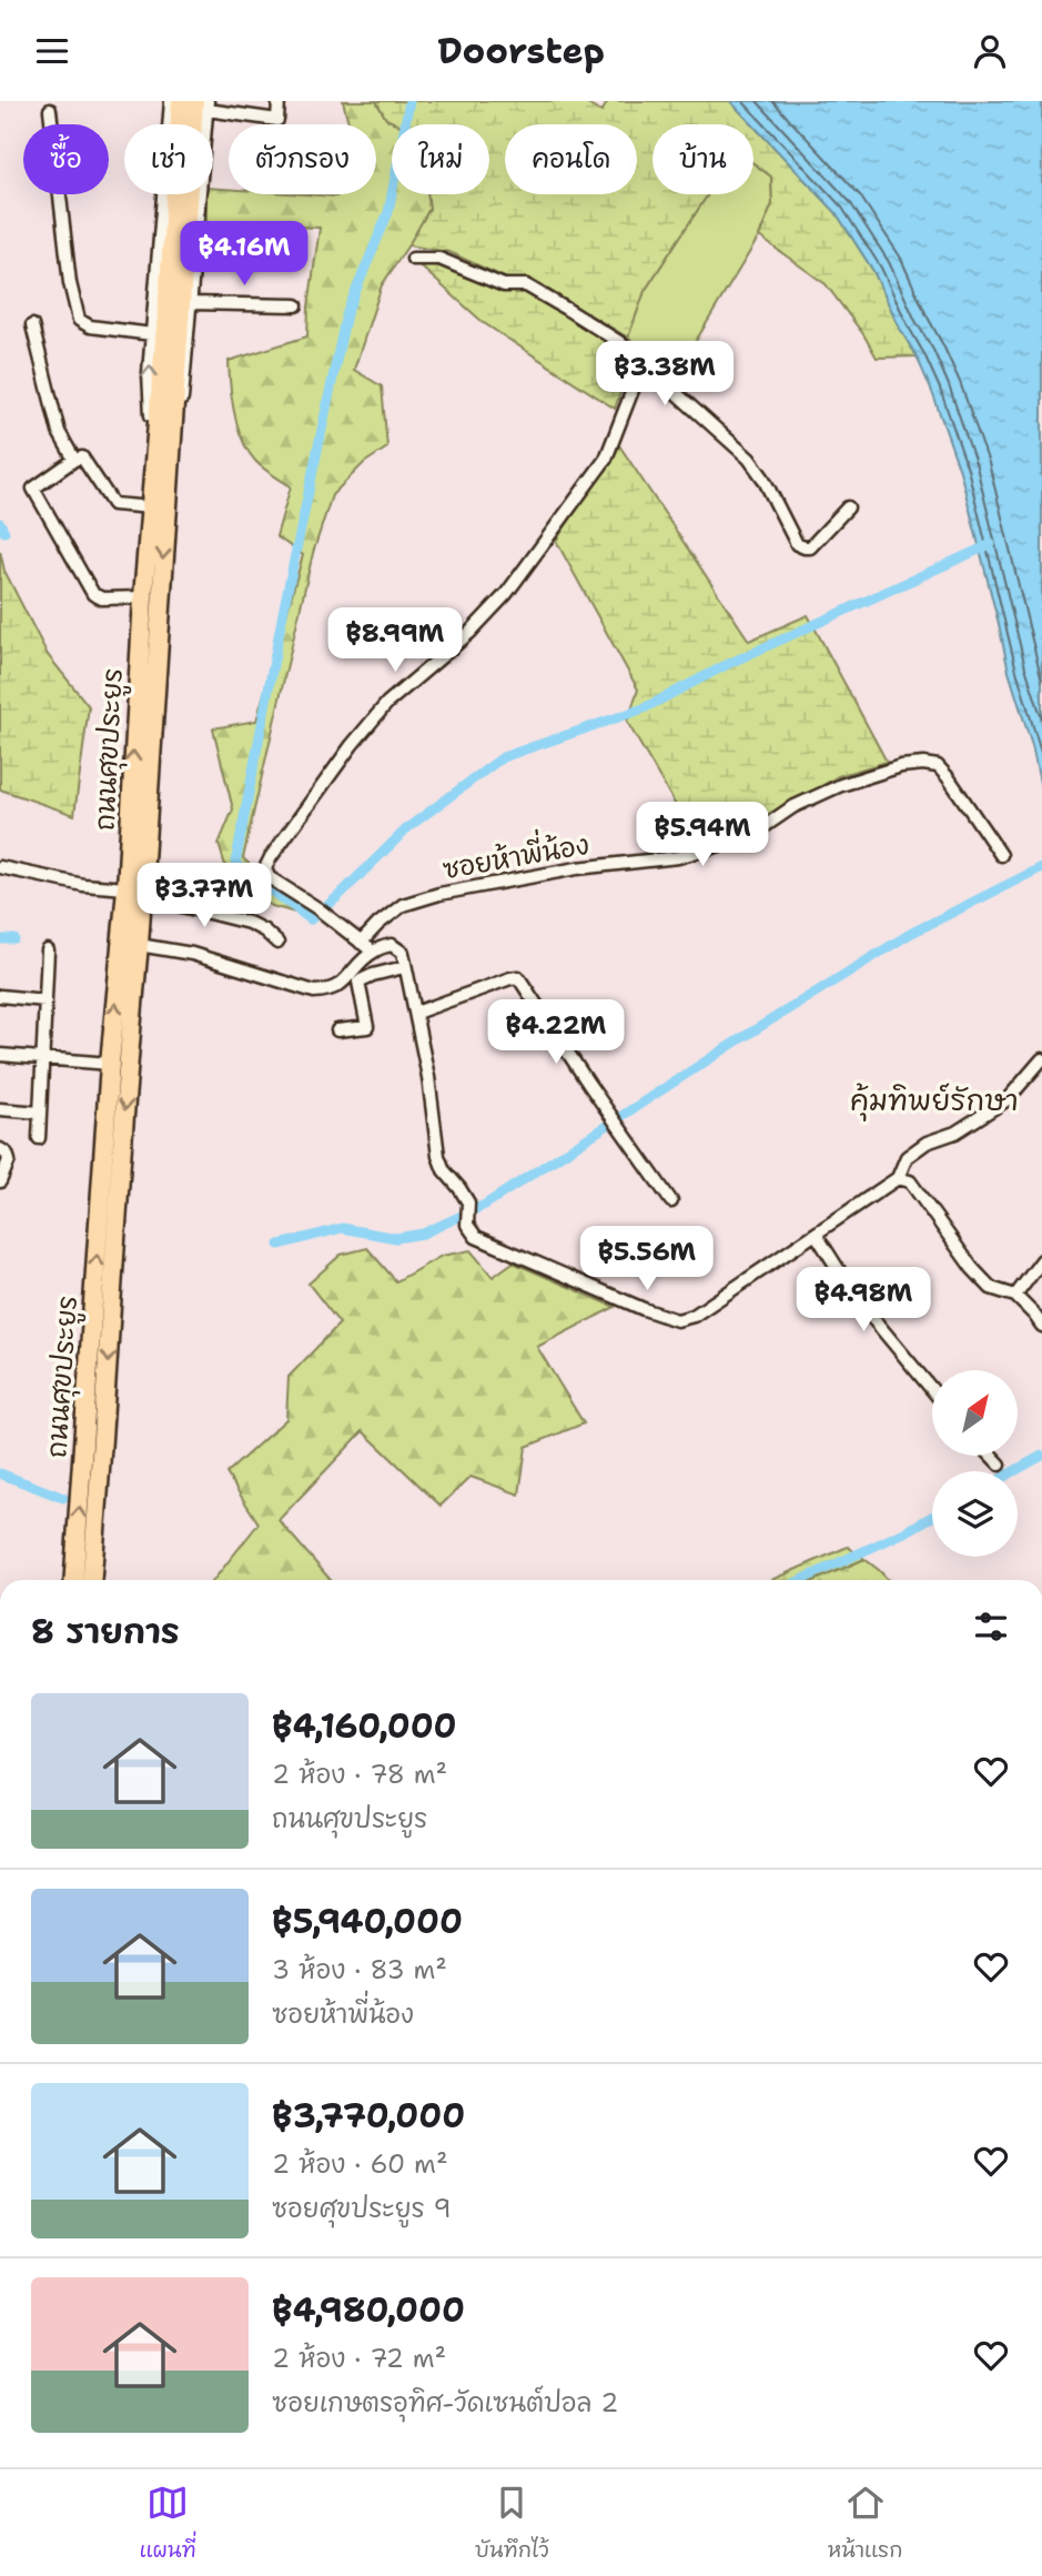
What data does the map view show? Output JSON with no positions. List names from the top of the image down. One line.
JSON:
{"streets":{"main road":["ถนนศุขประยูร"],"street":["ซอยห้าพี่น้อง"]},"districts":["คุ้มทิพย์รักษา"],"north":"top right","page":{"header":"Doorstep","chip":["ซื้อ","เช่า","ตัวกรอง","ใหม่","คอนโด","บ้าน"],"price":["฿4.16M","฿3.38M","฿8.99M","฿5.94M","฿3.77M","฿4.22M","฿5.56M","฿4.98M"],"heading":"8 รายการ","list":[{"name":"฿4,160,000","note":"2 ห้อง · 78 m² · ถนนศุขประยูร"},{"name":"฿5,940,000","note":"3 ห้อง · 83 m² · ซอยห้าพี่น้อง"},{"name":"฿3,770,000","note":"2 ห้อง · 60 m² · ซอยศุขประยูร 9"},{"name":"฿4,980,000","note":"2 ห้อง · 72 m² · ซอยเกษตรอุทิศ-วัดเซนต์ปอล 2"}],"tabs":["แผนที่","บันทึกไว้","หน้าแรก"]}}
